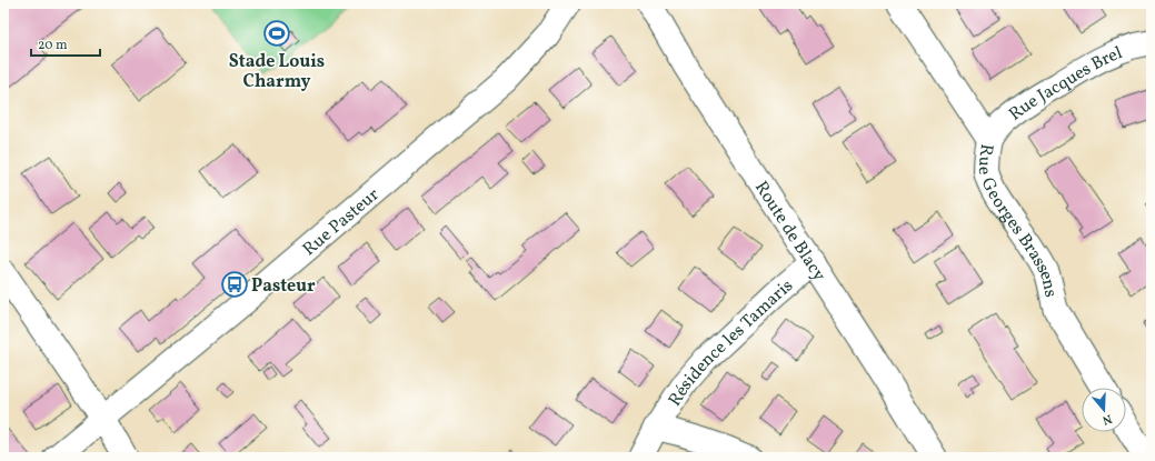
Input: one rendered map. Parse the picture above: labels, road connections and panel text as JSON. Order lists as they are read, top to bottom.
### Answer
{
  "streets": {
    "street": [
      "Rue Jacques Brel",
      "Rue Pasteur",
      "Rue Georges Brassens",
      "Route de Blacy",
      "Résidence les Tamaris"
    ]
  },
  "crossings": [
    ["Rue Jacques Brel", "Rue Georges Brassens"],
    ["Route de Blacy", "Résidence les Tamaris"]
  ],
  "places": {
    "sports": ["Stade Louis Charmy"],
    "bus stop": ["Pasteur"]
  },
  "scale_bar": "20 m",
  "north": "bottom"
}
